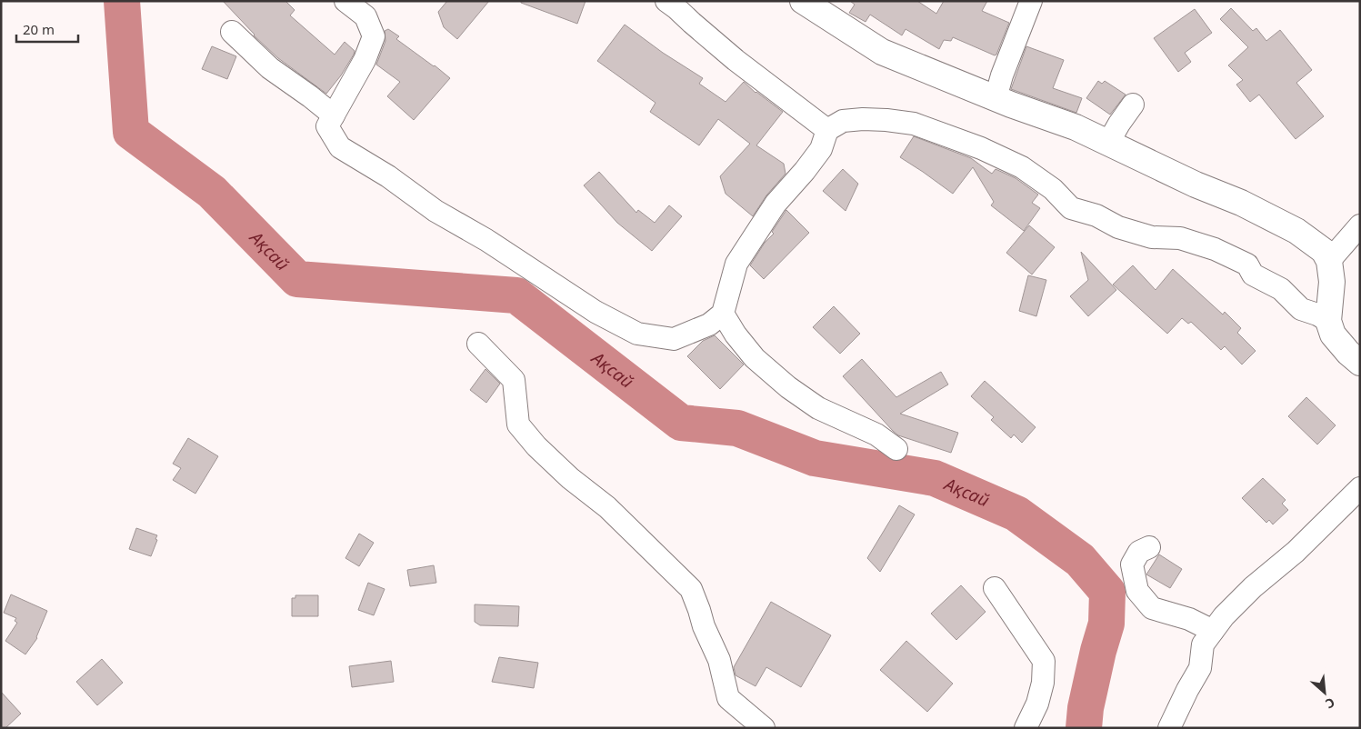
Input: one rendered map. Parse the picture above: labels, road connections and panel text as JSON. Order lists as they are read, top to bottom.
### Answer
{
  "water": ["Ақсай"],
  "scale_bar": "20 m",
  "north": "bottom right"
}
